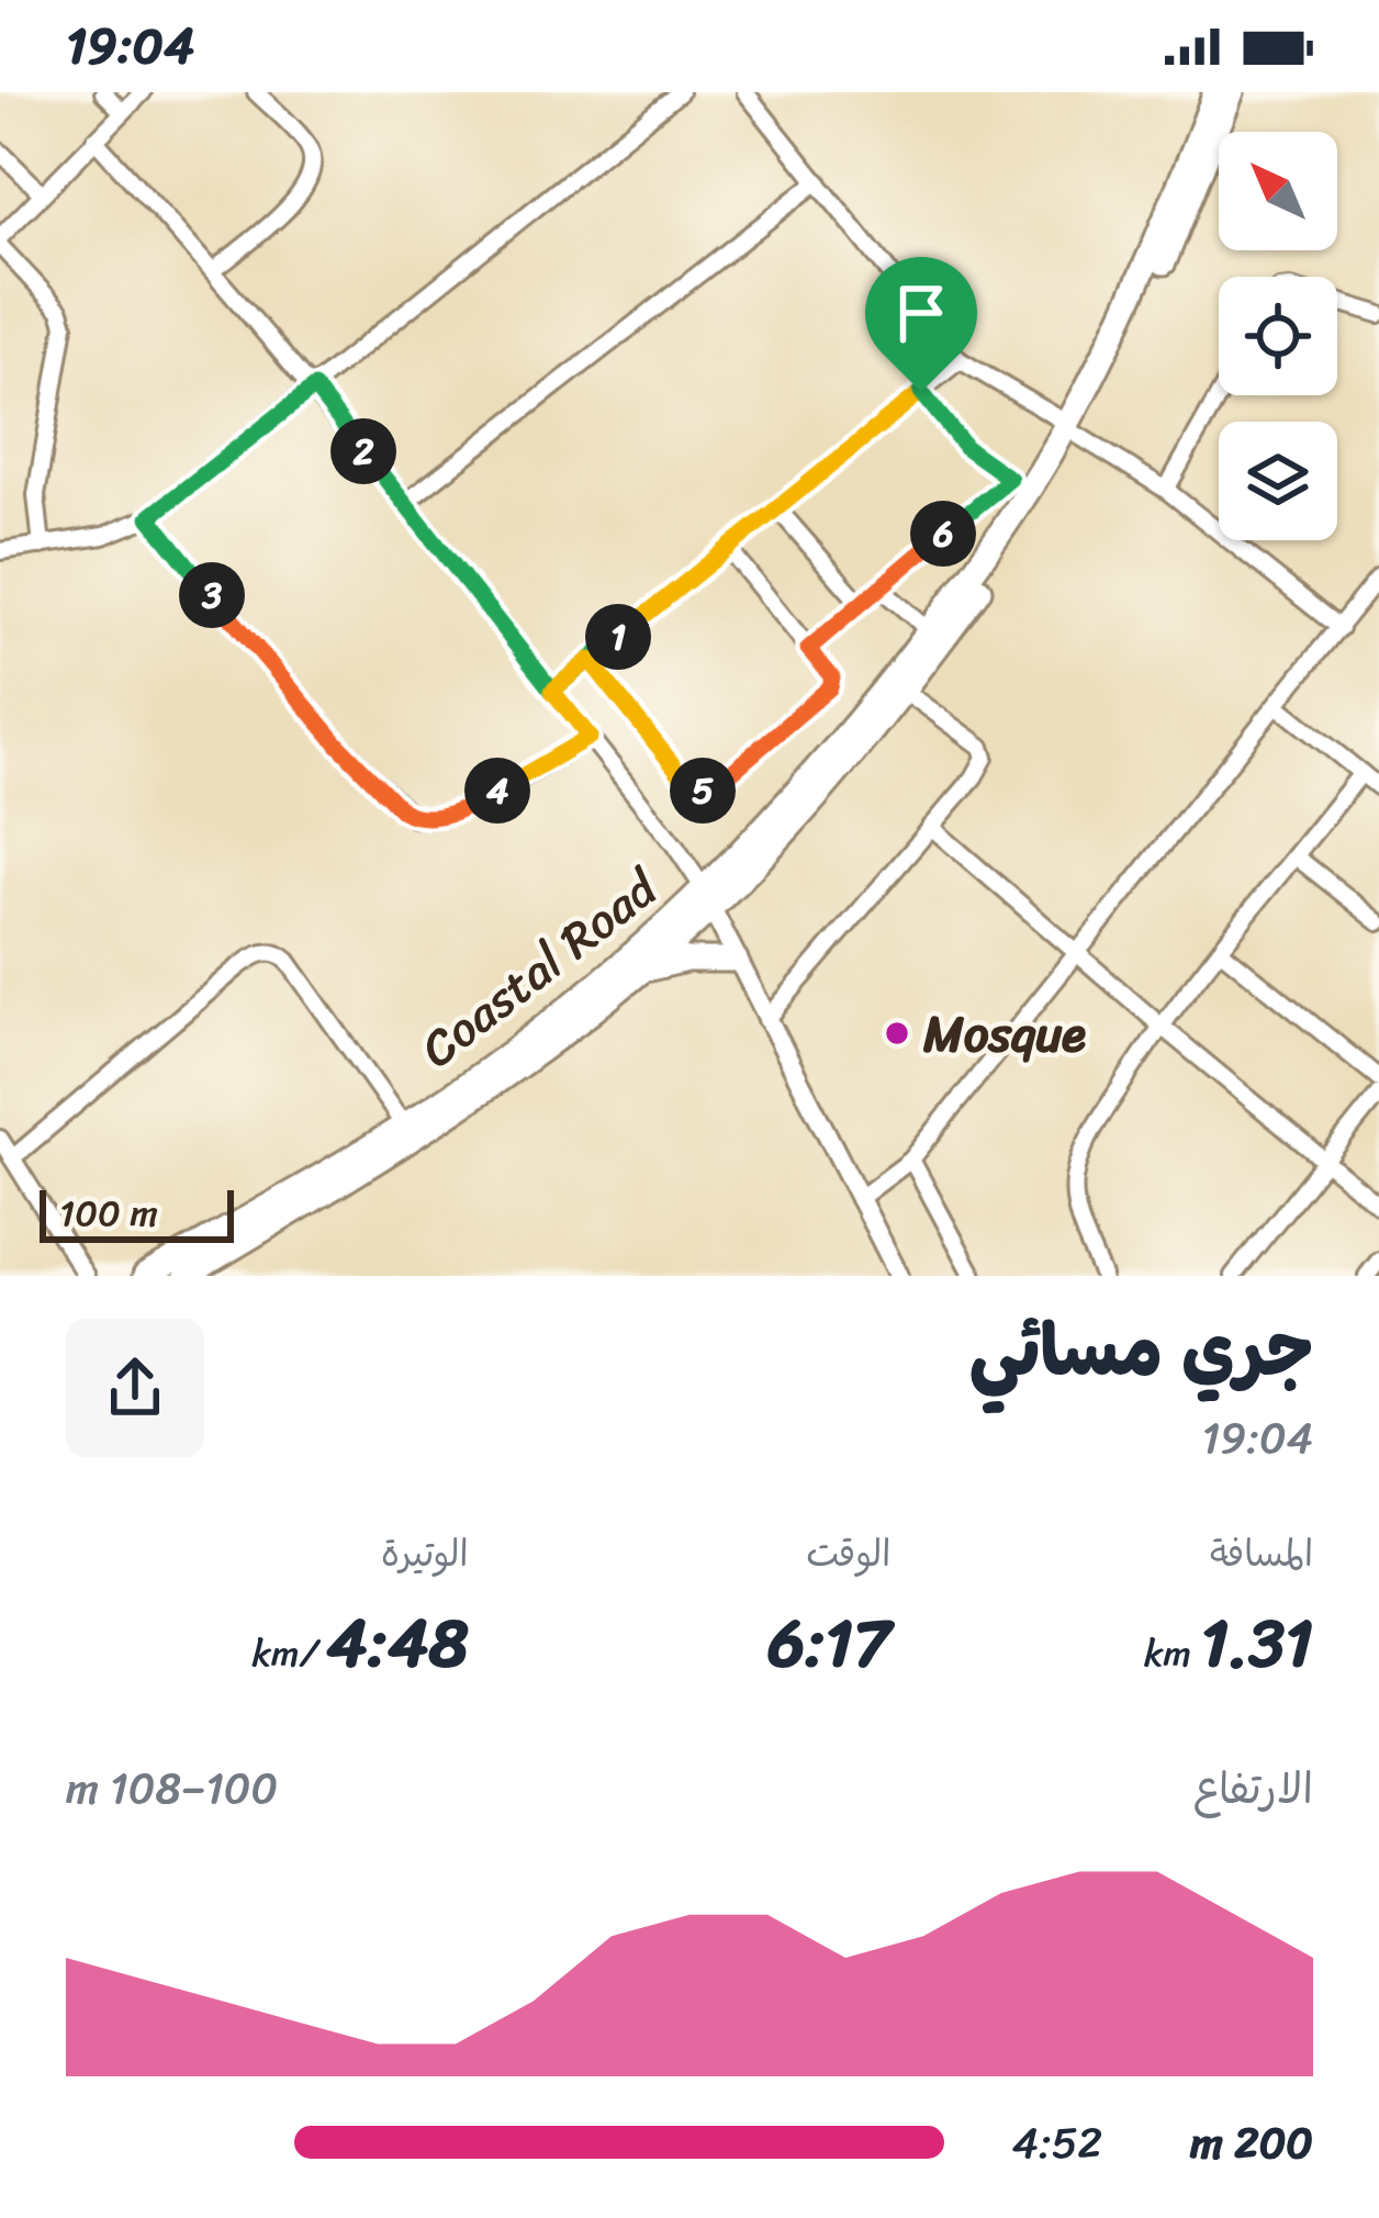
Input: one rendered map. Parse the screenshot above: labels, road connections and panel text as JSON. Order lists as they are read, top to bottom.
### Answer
{
  "streets": {
    "highway": ["Coastal Road"]
  },
  "places": ["Mosque"],
  "scale_bar": "100 m",
  "north": "top left",
  "page": {
    "status": "19:04",
    "pins": [
      "2",
      "6",
      "3",
      "1",
      "4",
      "5"
    ],
    "scale": "100 m",
    "heading": ["جري مسائي", "19:04"],
    "stats": [
      ["المسافة", "1.31 km"],
      ["الوقت", "6:17"],
      ["الوتيرة", "4:48 /km"]
    ],
    "chart": ["الارتفاع", "100–108 m"],
    "list": [
      {
        "name": "200 m",
        "note": "4:52"
      }
    ]
  }
}
